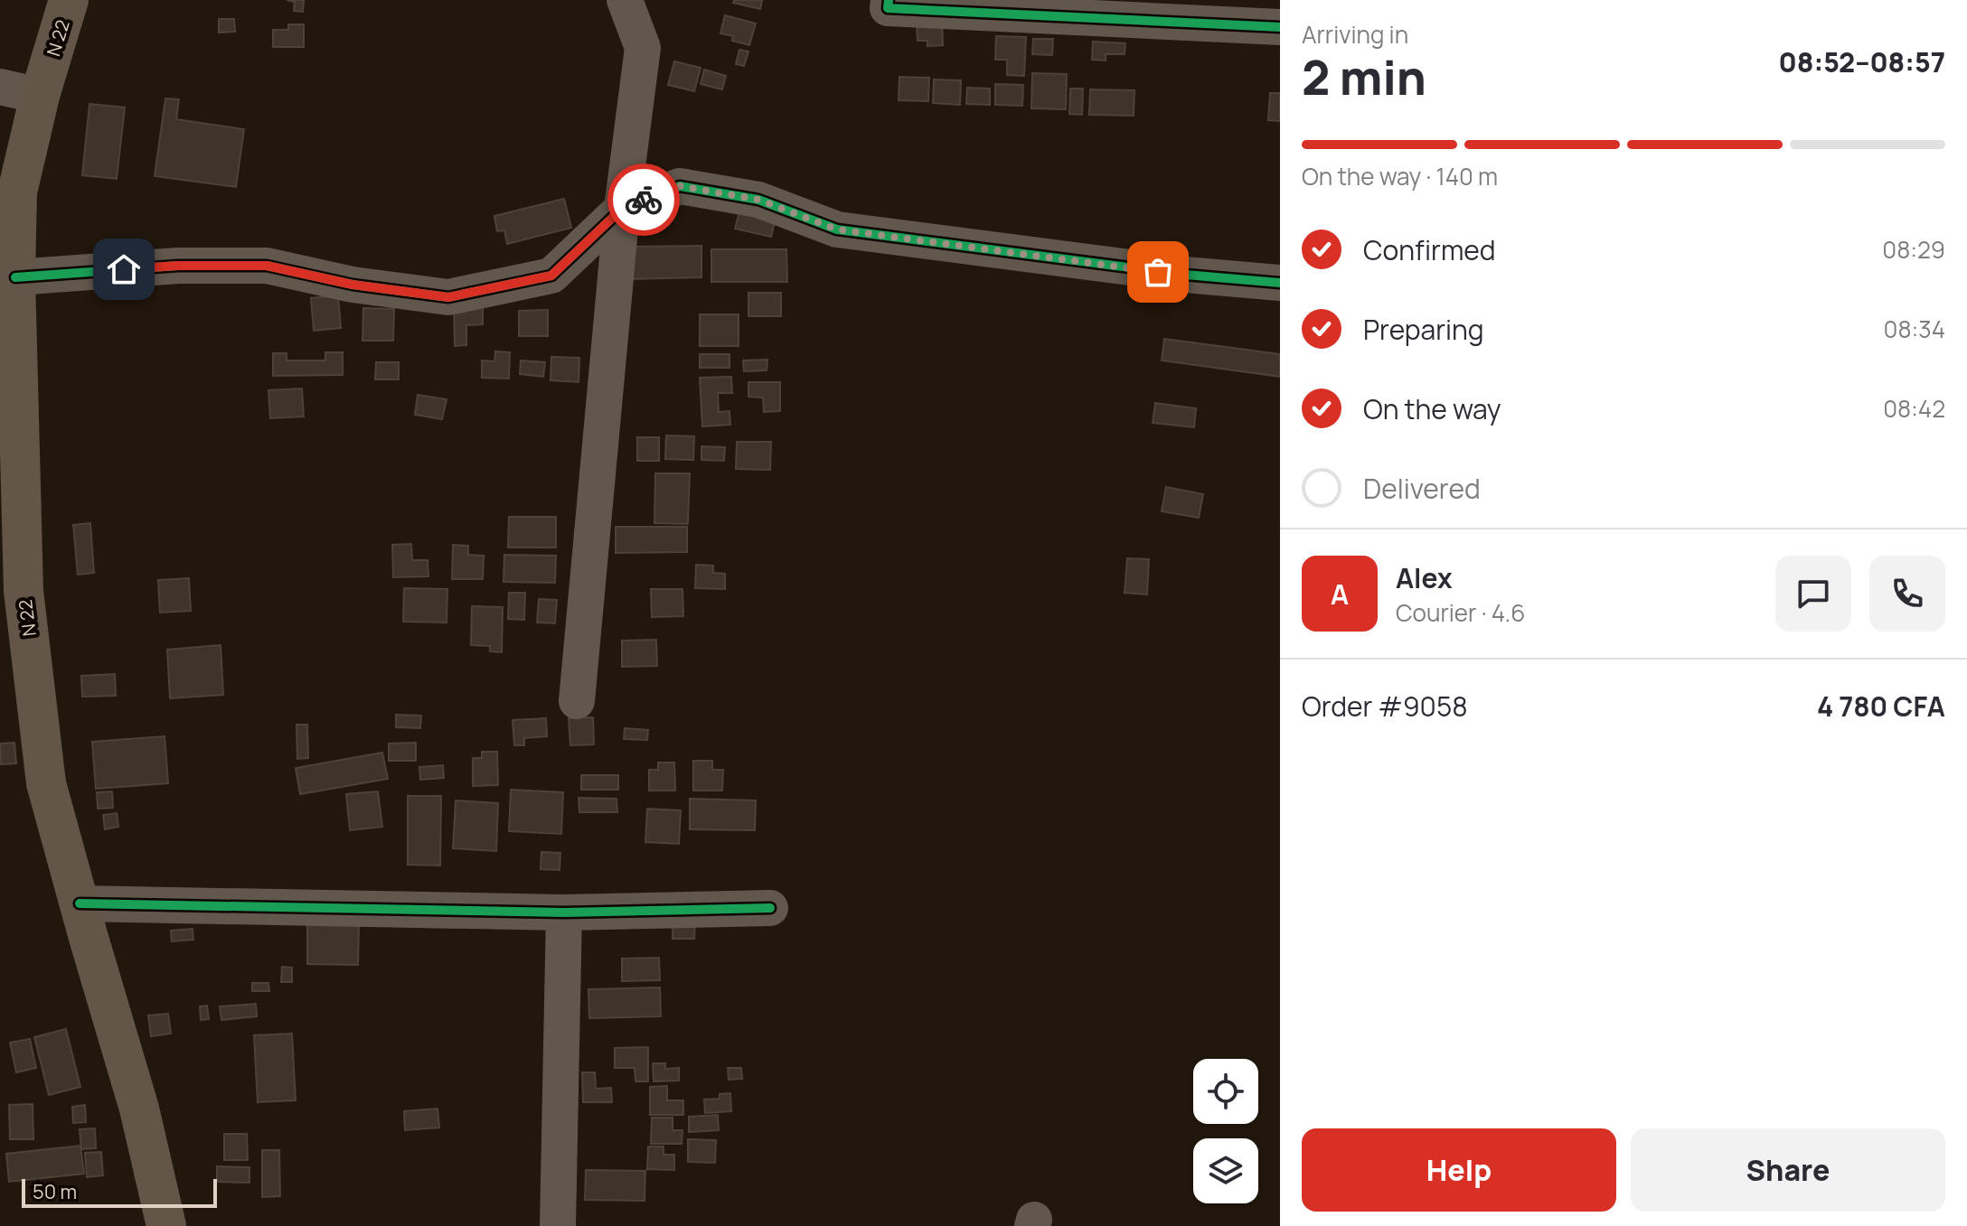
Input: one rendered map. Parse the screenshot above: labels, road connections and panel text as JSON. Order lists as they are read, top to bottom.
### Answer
{
  "streets": {
    "main road": ["N 22"]
  },
  "scale_bar": "50 m",
  "page": {
    "heading": ["2 min", "Arriving in", "08:52–08:57"],
    "panel": [
      "Alex",
      "Courier · 4.6",
      "Order #9058",
      "4 780 CFA"
    ],
    "bar": "On the way · 140 m",
    "list": [
      ["Confirmed", "08:29"],
      ["Preparing", "08:34"],
      ["On the way", "08:42"],
      "Delivered"
    ],
    "round": "A",
    "buttons": ["Help", "Share"],
    "scale": "50 m"
  }
}
